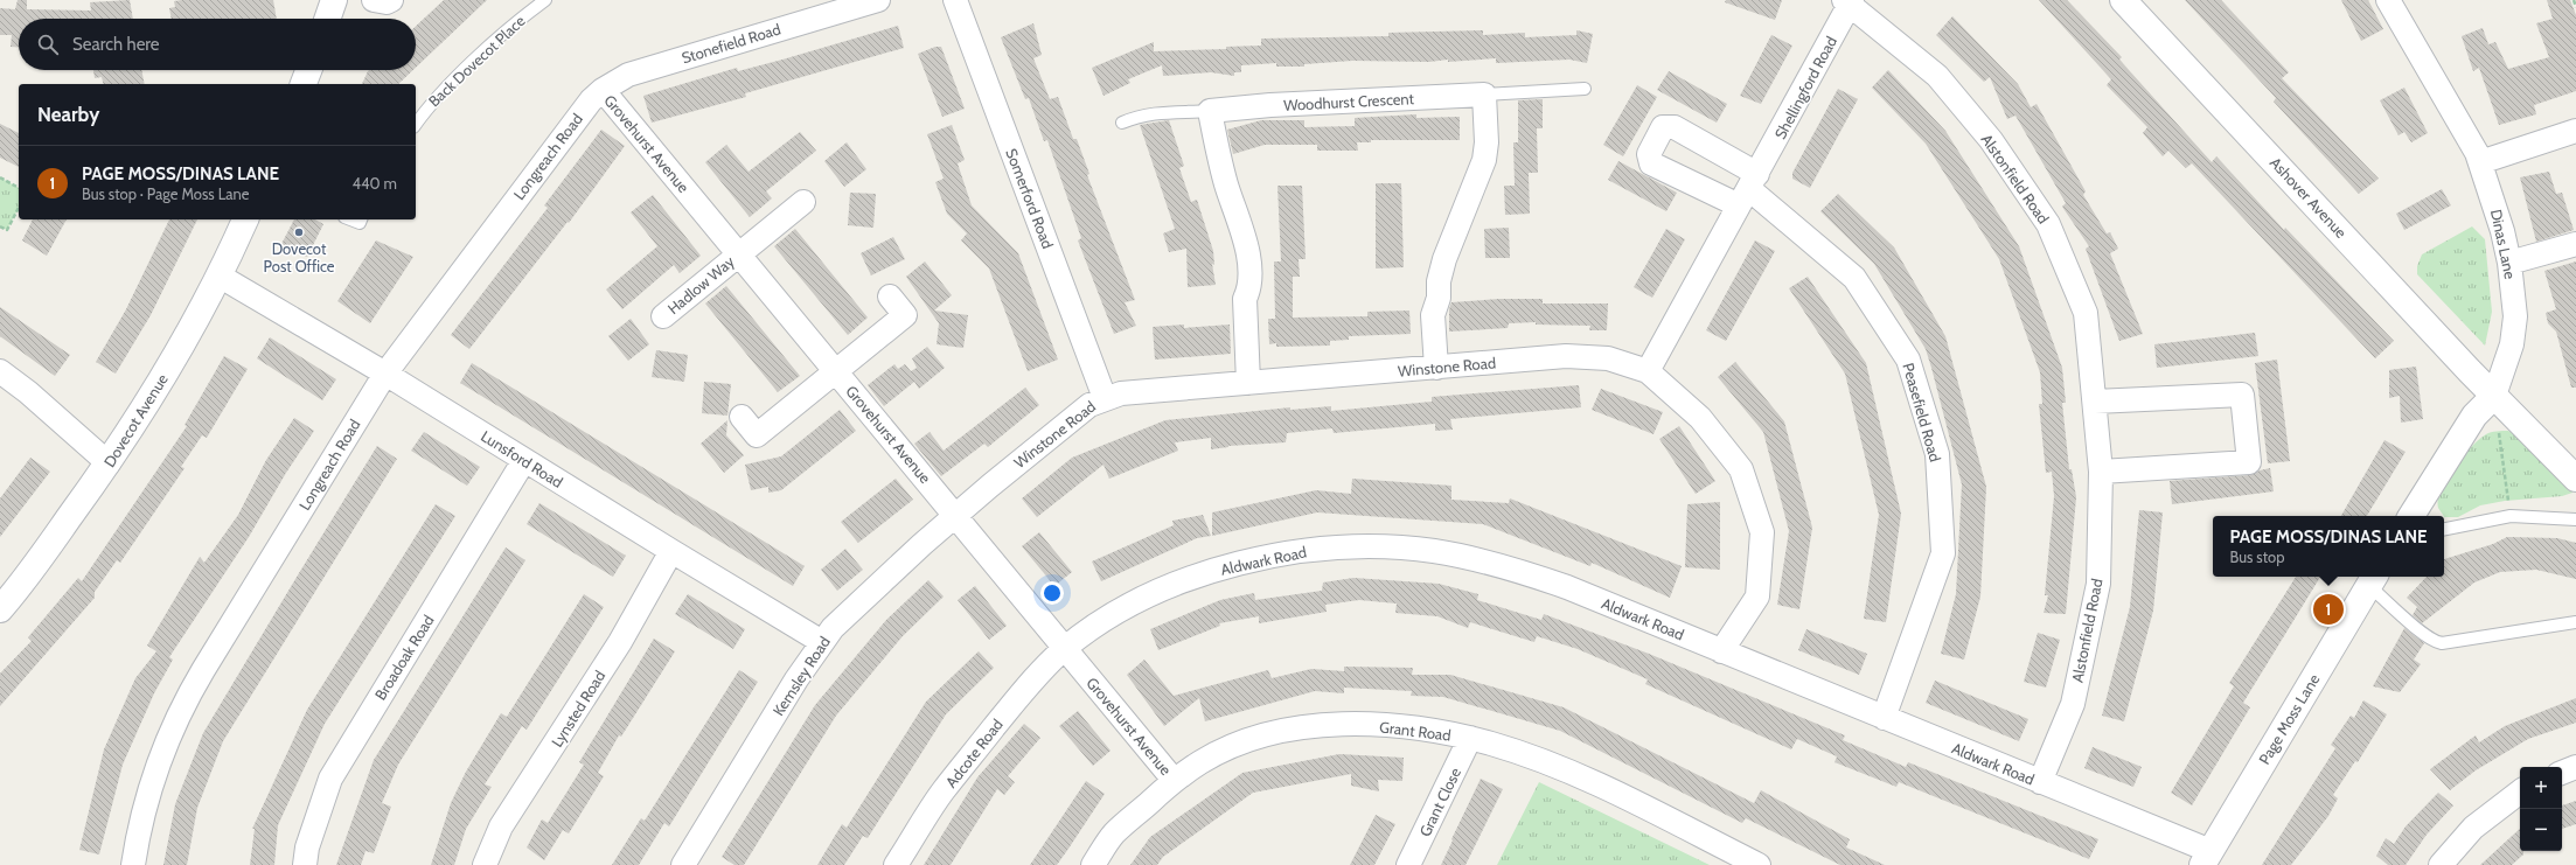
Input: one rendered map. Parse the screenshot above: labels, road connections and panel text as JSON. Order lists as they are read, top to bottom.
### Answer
{
  "streets": {
    "street": [
      "Stonefield Road",
      "Shellingford Road",
      "Woodhurst Crescent",
      "Grovehurst Avenue",
      "Longreach Road",
      "Alstonfield Road",
      "Ashover Avenue",
      "Somerford Road",
      "Dinas Lane",
      "Hadlow Way",
      "Winstone Road",
      "Peasefield Road",
      "Dovecot Avenue",
      "Lunsford Road",
      "Aldwark Road",
      "Broadoak Road",
      "Kemsley Road",
      "Lynsted Road",
      "Page Moss Lane",
      "Grant Road",
      "Adcote Road",
      "Grant Close"
    ],
    "lane": ["Back Dovecot Place"]
  },
  "crossings": [
    ["Stonefield Road", "Grovehurst Avenue"],
    ["Stonefield Road", "Longreach Road"],
    ["Shellingford Road", "Alstonfield Road"],
    ["Shellingford Road", "Winstone Road"],
    ["Shellingford Road", "Peasefield Road"],
    ["Grovehurst Avenue", "Longreach Road"],
    ["Grovehurst Avenue", "Hadlow Way"],
    ["Grovehurst Avenue", "Winstone Road"],
    ["Grovehurst Avenue", "Aldwark Road"],
    ["Grovehurst Avenue", "Kemsley Road"],
    ["Grovehurst Avenue", "Grant Road"],
    ["Grovehurst Avenue", "Adcote Road"],
    ["Longreach Road", "Lunsford Road"],
    ["Alstonfield Road", "Aldwark Road"],
    ["Ashover Avenue", "Dinas Lane"],
    ["Somerford Road", "Winstone Road"],
    ["Winstone Road", "Aldwark Road"],
    ["Winstone Road", "Kemsley Road"],
    ["Peasefield Road", "Aldwark Road"],
    ["Dovecot Avenue", "Lunsford Road"],
    ["Lunsford Road", "Broadoak Road"],
    ["Lunsford Road", "Kemsley Road"],
    ["Lunsford Road", "Lynsted Road"],
    ["Aldwark Road", "Page Moss Lane"],
    ["Aldwark Road", "Adcote Road"],
    ["Grant Road", "Grant Close"]
  ],
  "places": ["Dovecot Post Office"],
  "page": {
    "search": "Search here",
    "heading": "Nearby",
    "list": [
      {
        "mark": "1",
        "name": "PAGE MOSS/DINAS LANE",
        "note": "Bus stop · Page Moss Lane",
        "value": "440 m"
      }
    ],
    "popup": ["PAGE MOSS/DINAS LANE", "Bus stop"],
    "pins": "1",
    "map_buttons": ["+", "−"]
  }
}
